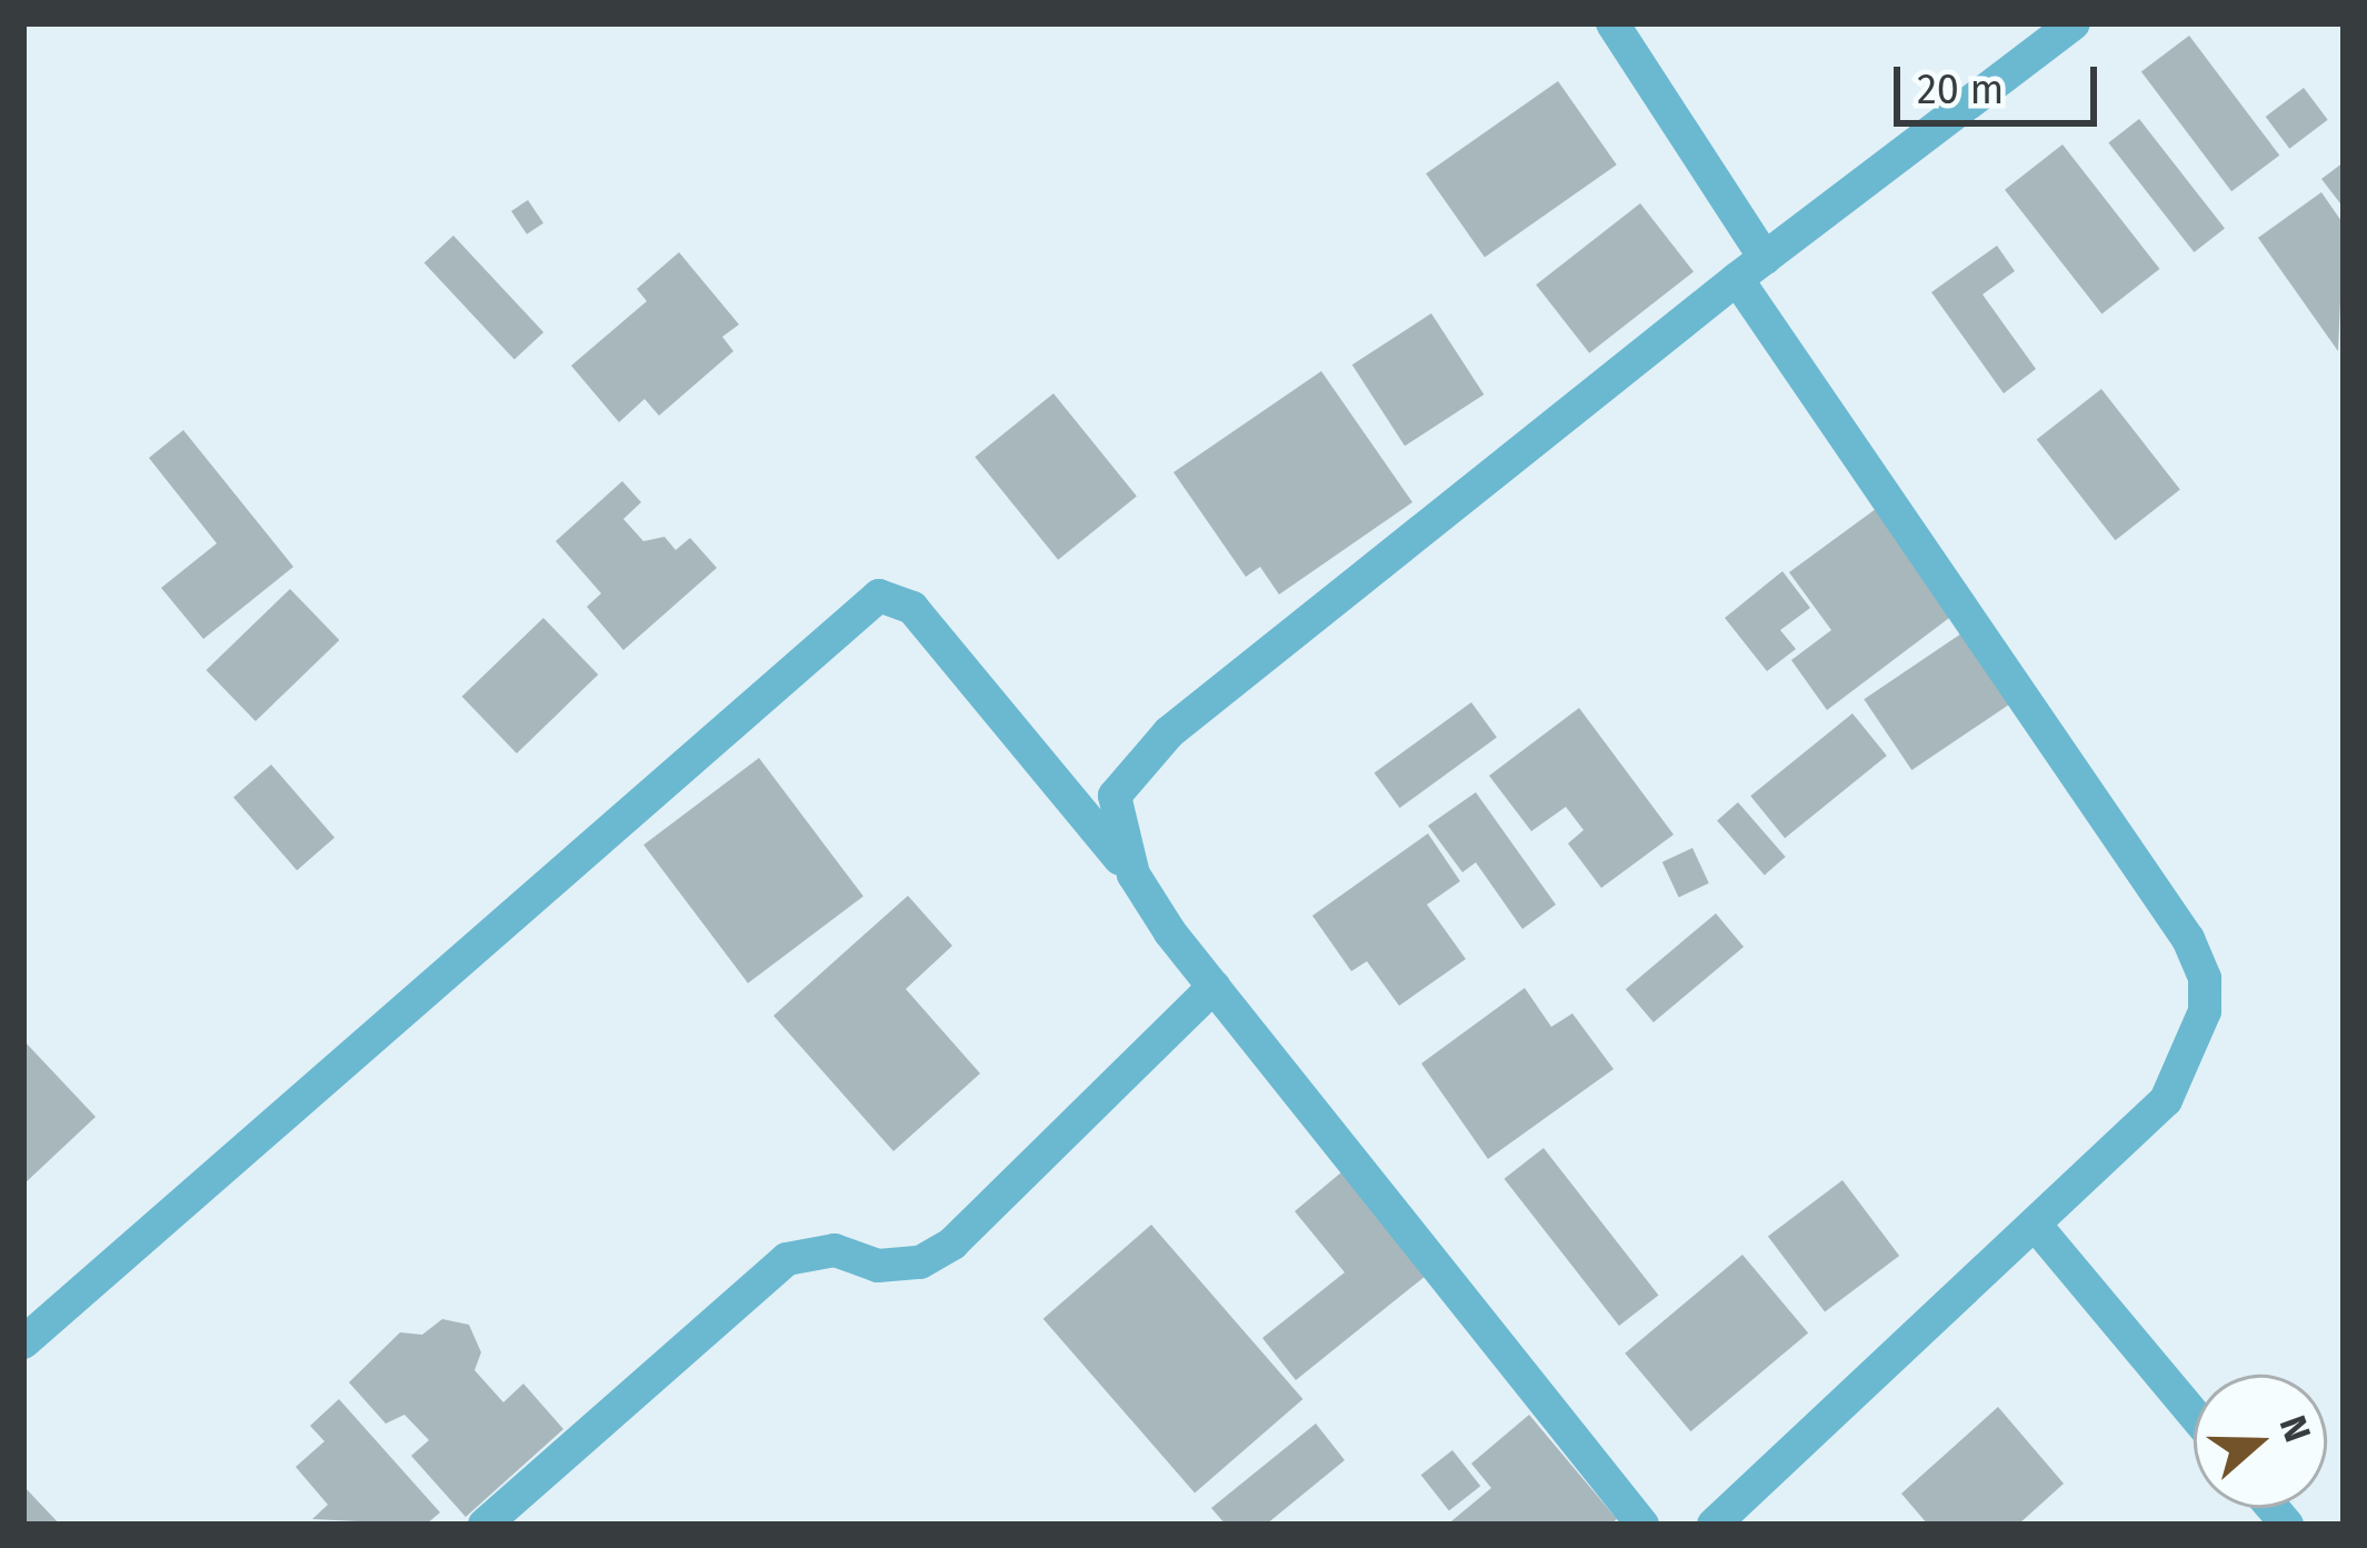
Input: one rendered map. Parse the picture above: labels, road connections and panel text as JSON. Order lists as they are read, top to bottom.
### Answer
{
  "scale_bar": "20 m",
  "north": "right"
}
